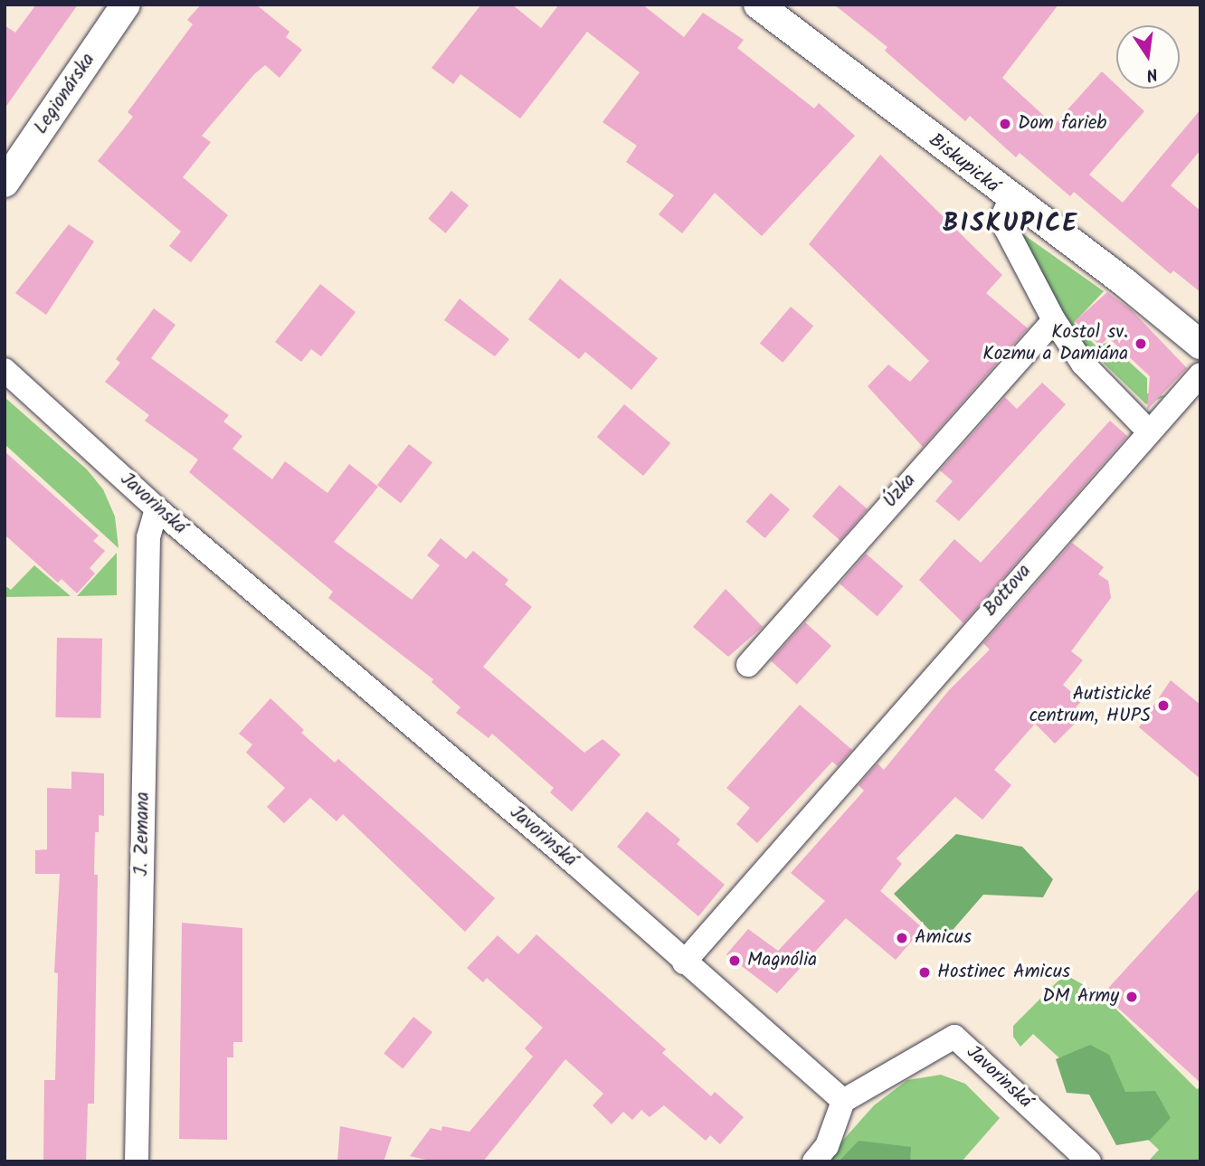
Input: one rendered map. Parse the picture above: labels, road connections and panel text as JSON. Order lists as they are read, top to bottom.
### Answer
{
  "streets": {
    "street": [
      "Legionárska",
      "Biskupická",
      "Úzka",
      "Javorinská",
      "Bottova",
      "J. Zemana"
    ]
  },
  "crossings": [
    ["Javorinská", "Bottova"],
    ["Javorinská", "J. Zemana"]
  ],
  "districts": ["BISKUPICE"],
  "places": [
    "Dom farieb",
    "Kostol sv. Kozmu a Damiána",
    "Autistické centrum, HUPS",
    "Amicus",
    "Magnólia",
    "Hostinec Amicus",
    "DM Army"
  ],
  "north": "bottom"
}
